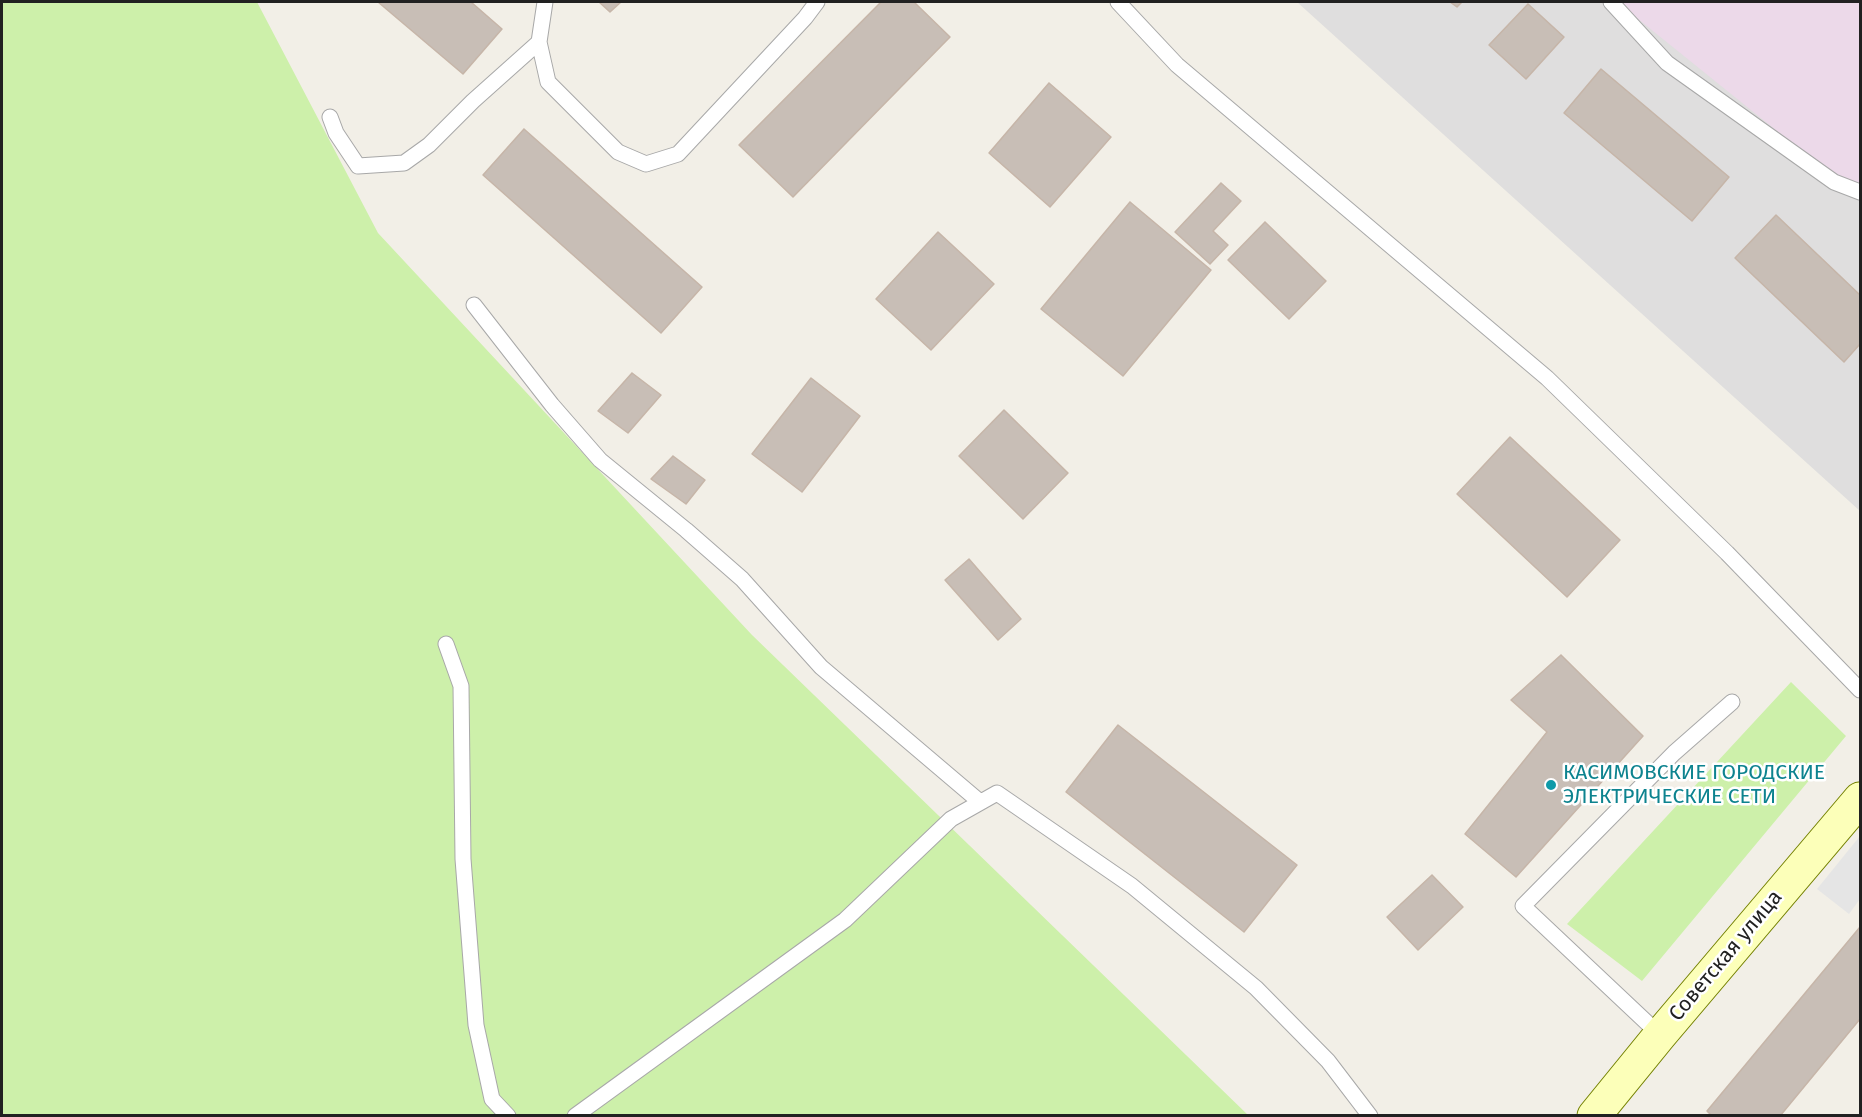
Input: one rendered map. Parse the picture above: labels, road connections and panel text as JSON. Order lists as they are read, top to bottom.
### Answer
{
  "streets": {
    "main road": ["Советская улица"]
  },
  "places": ["КАСИМОВСКИЕ ГОРОДСКИЕ ЭЛЕКТРИЧЕСКИЕ СЕТИ"]
}
